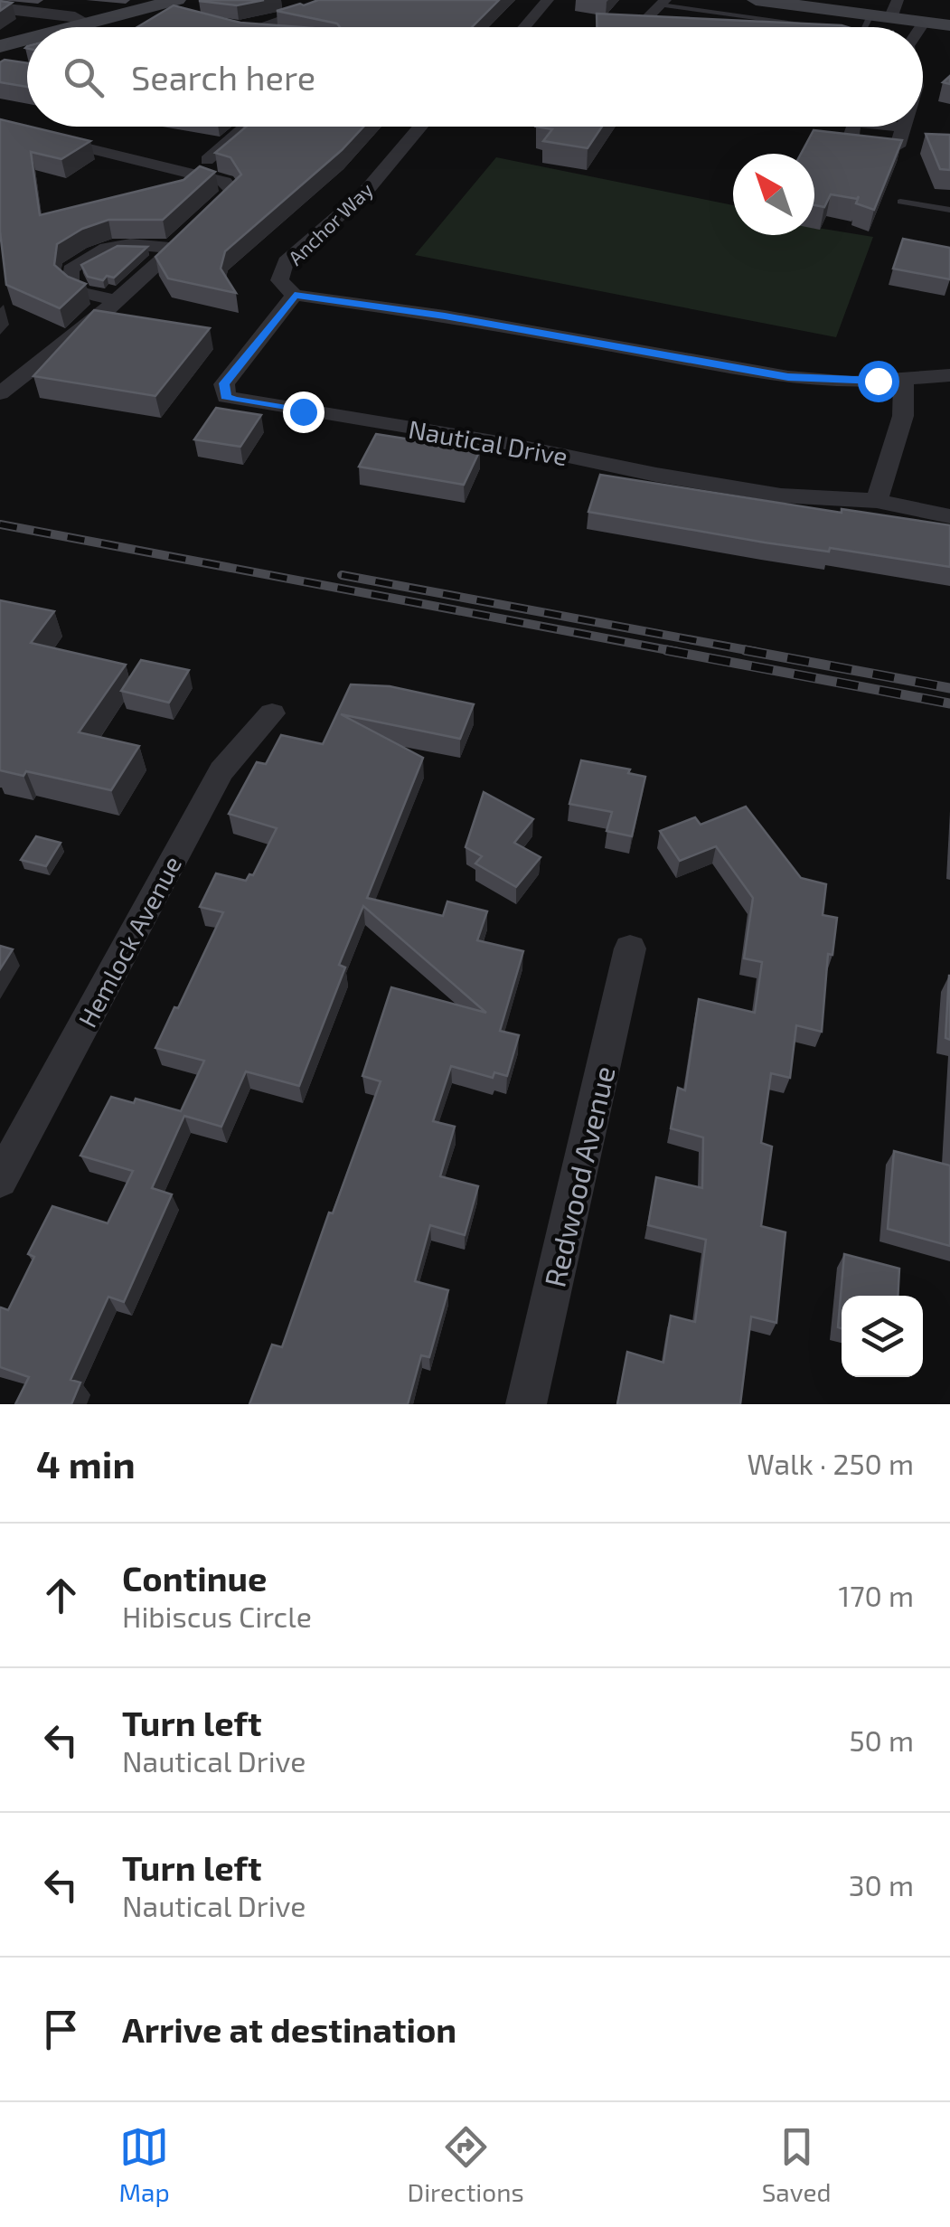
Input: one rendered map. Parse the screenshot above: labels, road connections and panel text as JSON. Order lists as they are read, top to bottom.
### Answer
{
  "streets": {
    "street": [
      "Anchor Way",
      "Nautical Drive",
      "Hemlock Avenue",
      "Redwood Avenue"
    ]
  },
  "crossings": [
    ["Anchor Way", "Nautical Drive"]
  ],
  "north": "top left",
  "page": {
    "search": "Search here",
    "heading": ["4 min", "Walk · 250 m"],
    "list": [
      ["Continue", "Hibiscus Circle", "170 m"],
      ["Turn left", "Nautical Drive", "50 m"],
      ["Turn left", "Nautical Drive", "30 m"],
      "Arrive at destination"
    ],
    "nav": ["Map", "Directions", "Saved"]
  }
}
